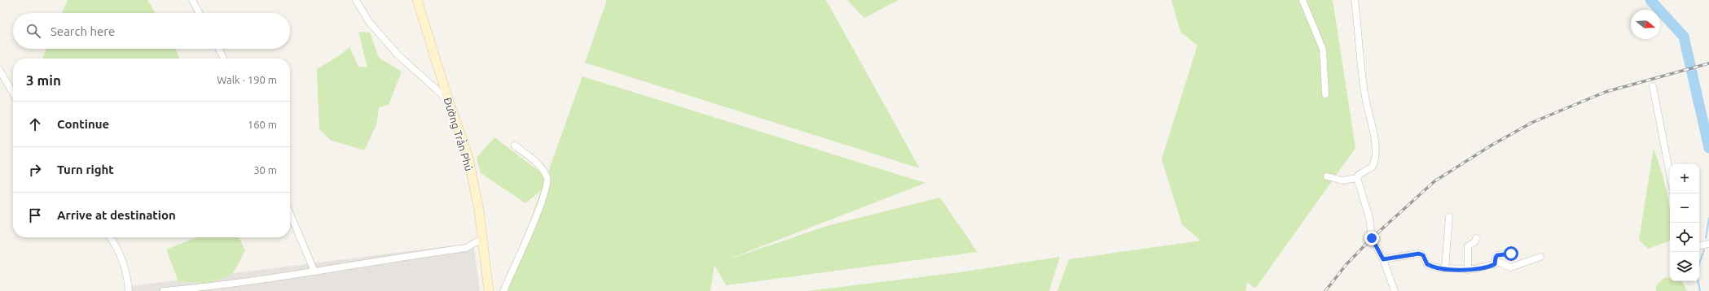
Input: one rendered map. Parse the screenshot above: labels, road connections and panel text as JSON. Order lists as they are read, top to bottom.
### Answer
{
  "streets": {
    "main road": ["Đường Trần Phú"]
  },
  "north": "right",
  "page": {
    "search": "Search here",
    "heading": ["3 min", "Walk · 190 m"],
    "list": [
      ["Continue", "160 m"],
      ["Turn right", "30 m"],
      "Arrive at destination"
    ],
    "map_buttons": ["+", "−"]
  }
}
